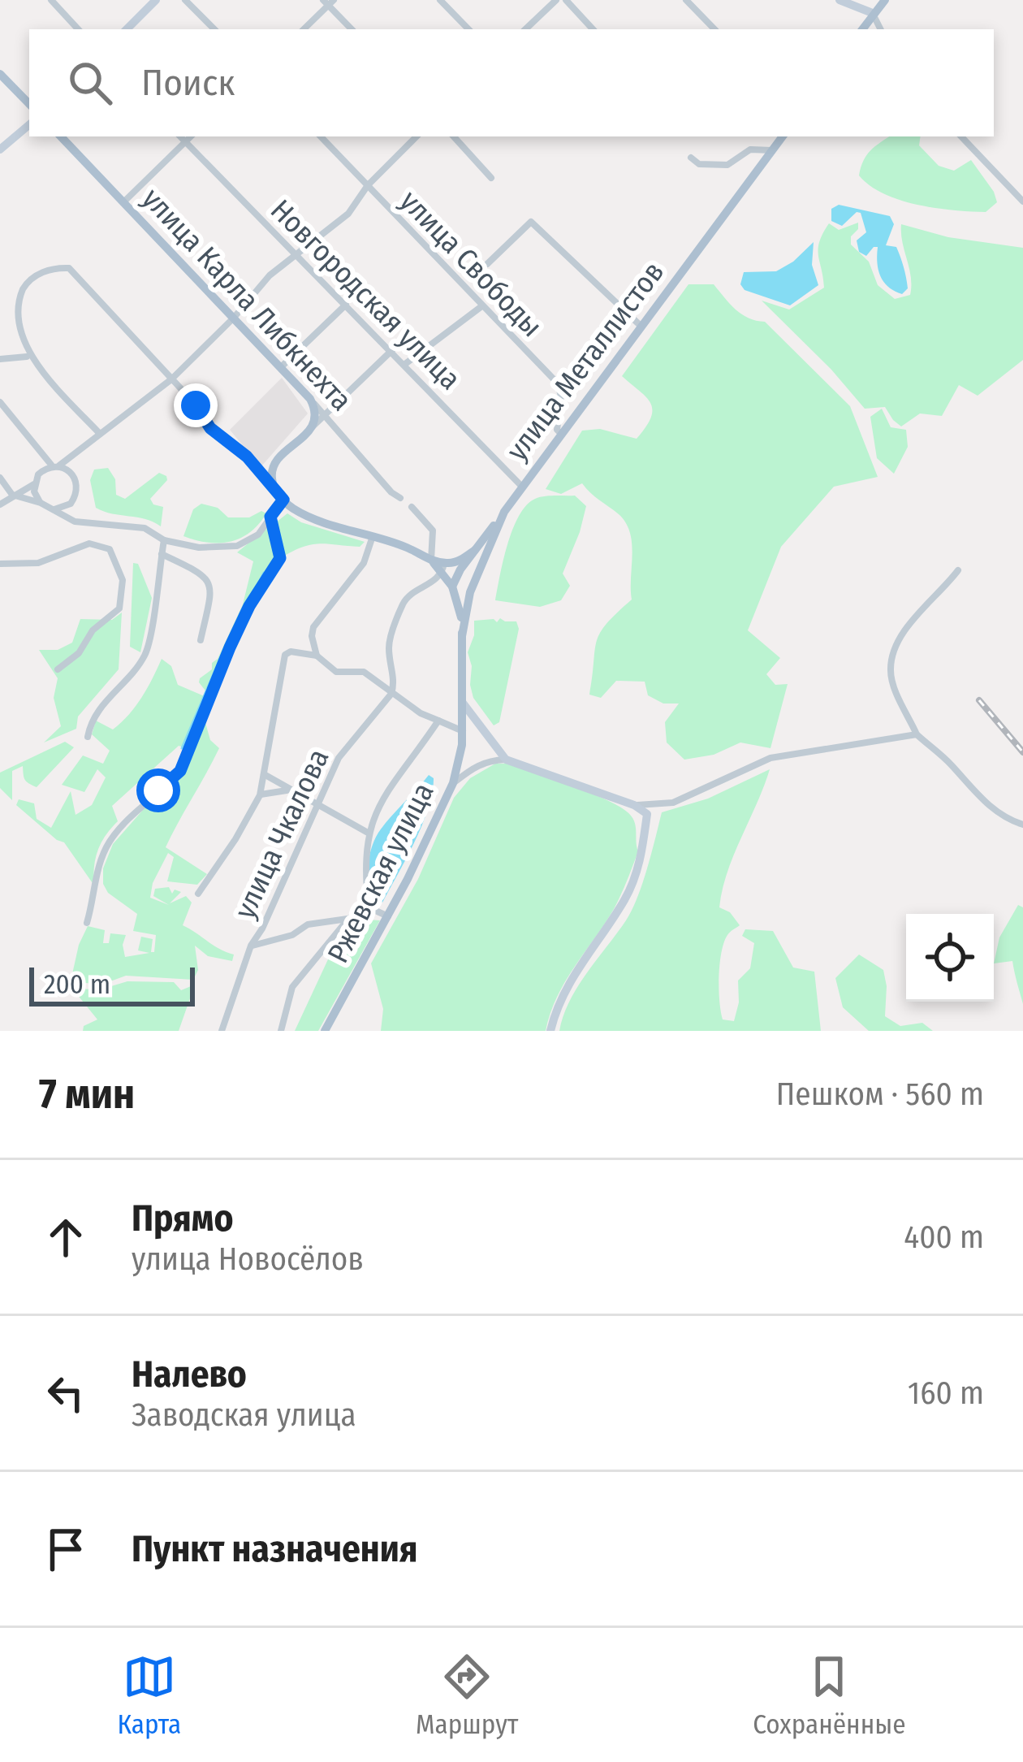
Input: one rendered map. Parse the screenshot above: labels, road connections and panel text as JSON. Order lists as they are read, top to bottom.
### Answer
{
  "streets": {
    "main road": ["улица Карла Либкнехта", "улица Металлистов", "Ржевская улица"],
    "street": ["улица Свободы", "Новгородская улица", "улица Чкалова"]
  },
  "crossings": [
    ["улица Свободы", "улица Металлистов"],
    ["Новгородская улица", "улица Металлистов"],
    ["улица Металлистов", "Ржевская улица"]
  ],
  "scale_bar": "200 m",
  "page": {
    "search": "Поиск",
    "scale": "200 m",
    "heading": ["7 мин", "Пешком · 560 m"],
    "list": [
      ["Прямо", "улица Новосёлов", "400 m"],
      ["Налево", "Заводская улица", "160 m"],
      "Пункт назначения"
    ],
    "nav": ["Карта", "Маршрут", "Сохранённые"]
  }
}
